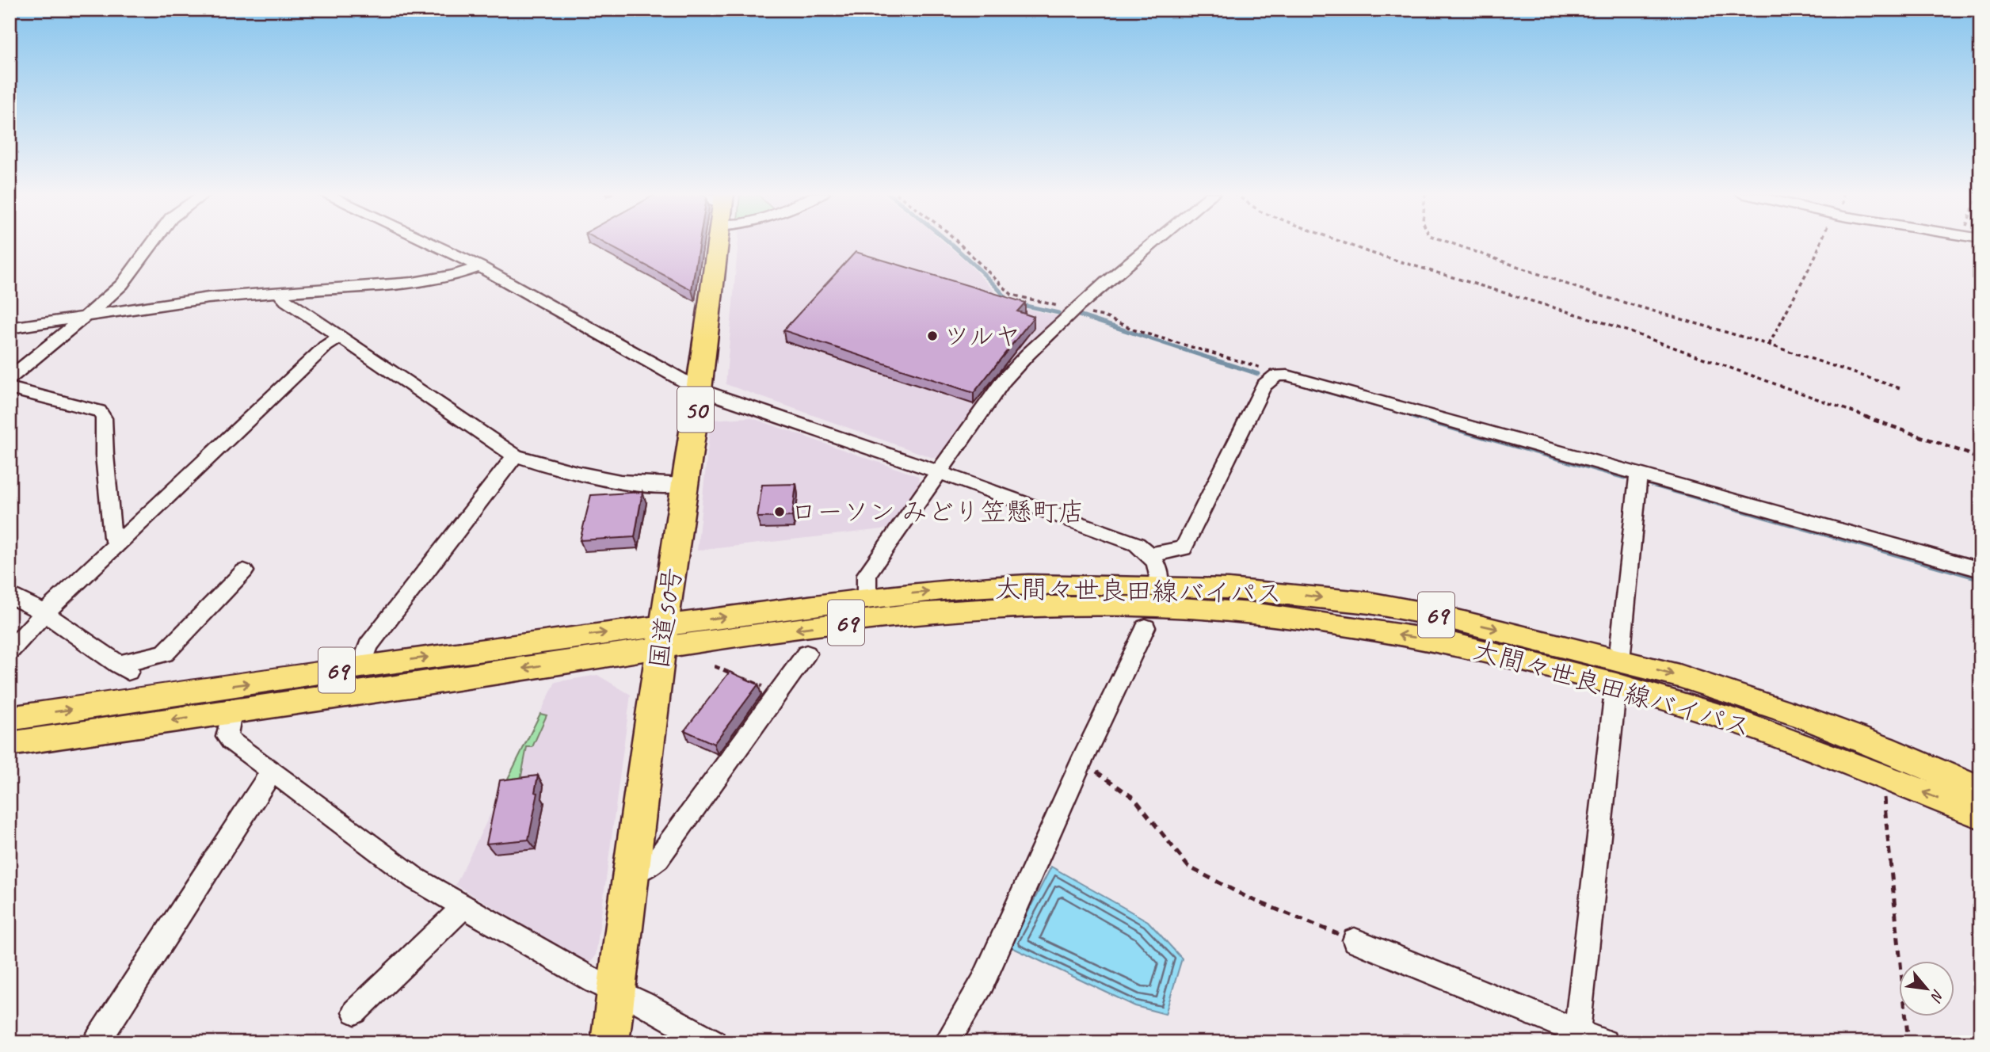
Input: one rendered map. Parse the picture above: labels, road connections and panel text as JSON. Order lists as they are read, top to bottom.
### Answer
{
  "streets": {
    "highway": ["50", "国道50号"],
    "main road": ["大間々世良田線バイパス", "69"]
  },
  "crossings": [
    ["大間々世良田線バイパス", "国道50号"]
  ],
  "places": ["ツルヤ", "ローソン みどり笠懸町店"],
  "north": "bottom right"
}
